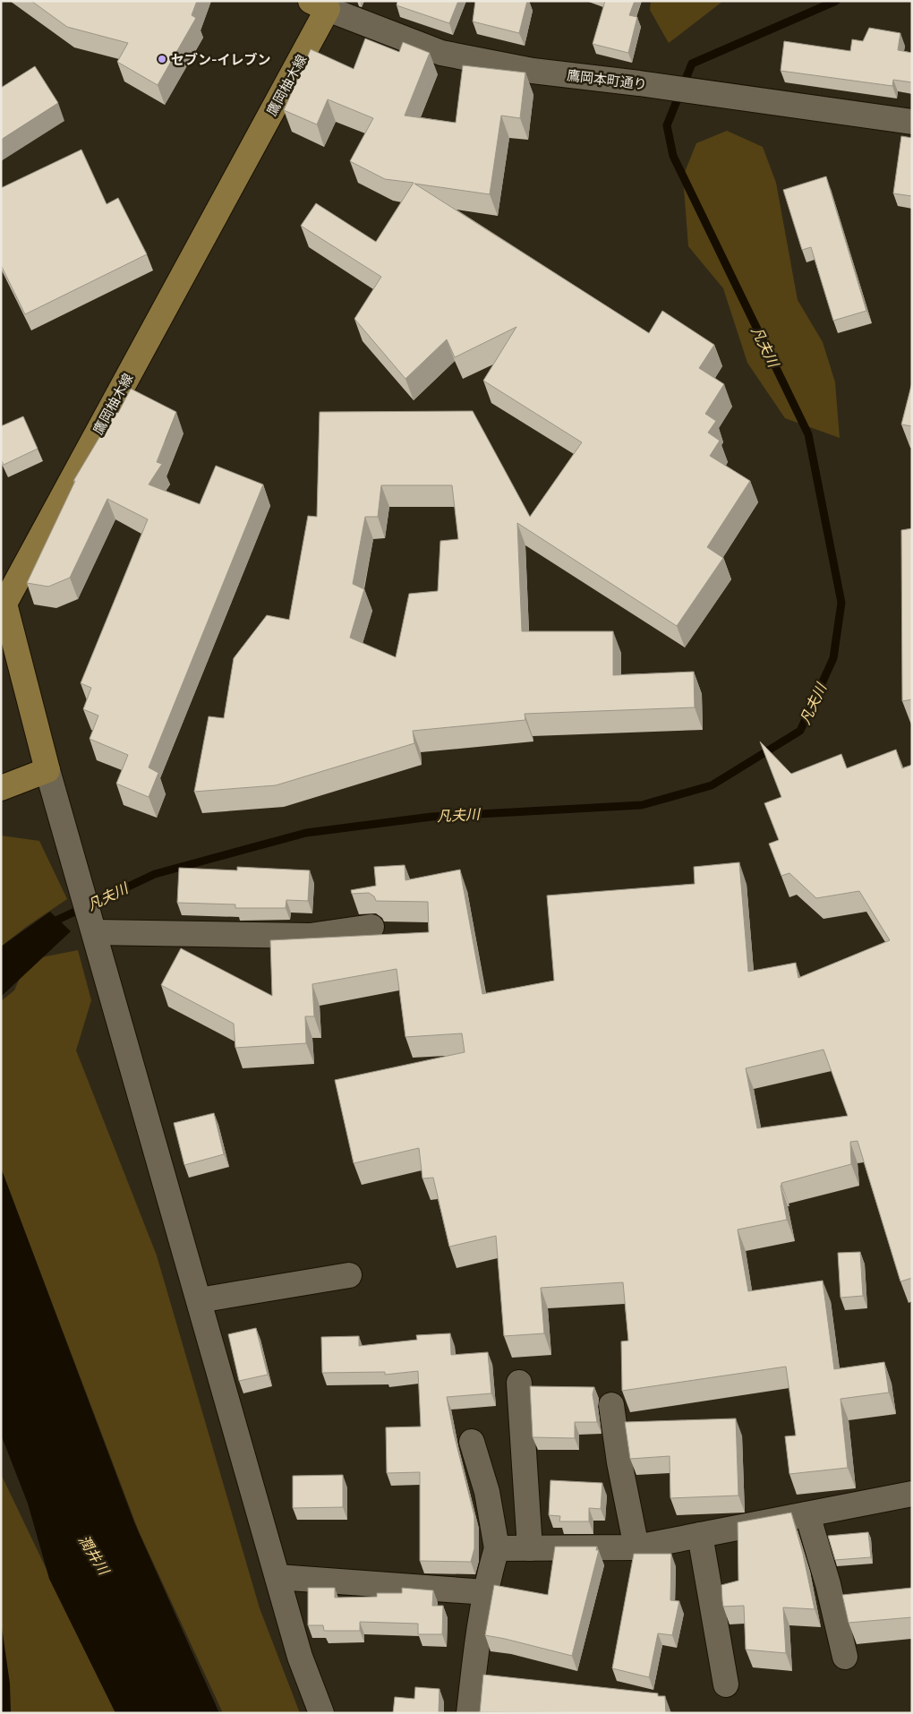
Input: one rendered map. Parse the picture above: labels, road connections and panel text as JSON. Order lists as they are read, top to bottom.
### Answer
{
  "streets": {
    "main road": ["鷹岡柚木線"],
    "street": ["鷹岡本町通り"]
  },
  "crossings": [
    ["鷹岡本町通り", "鷹岡柚木線"]
  ],
  "water": ["凡夫川", "潤井川"],
  "places": ["セブン-イレブン"]
}
